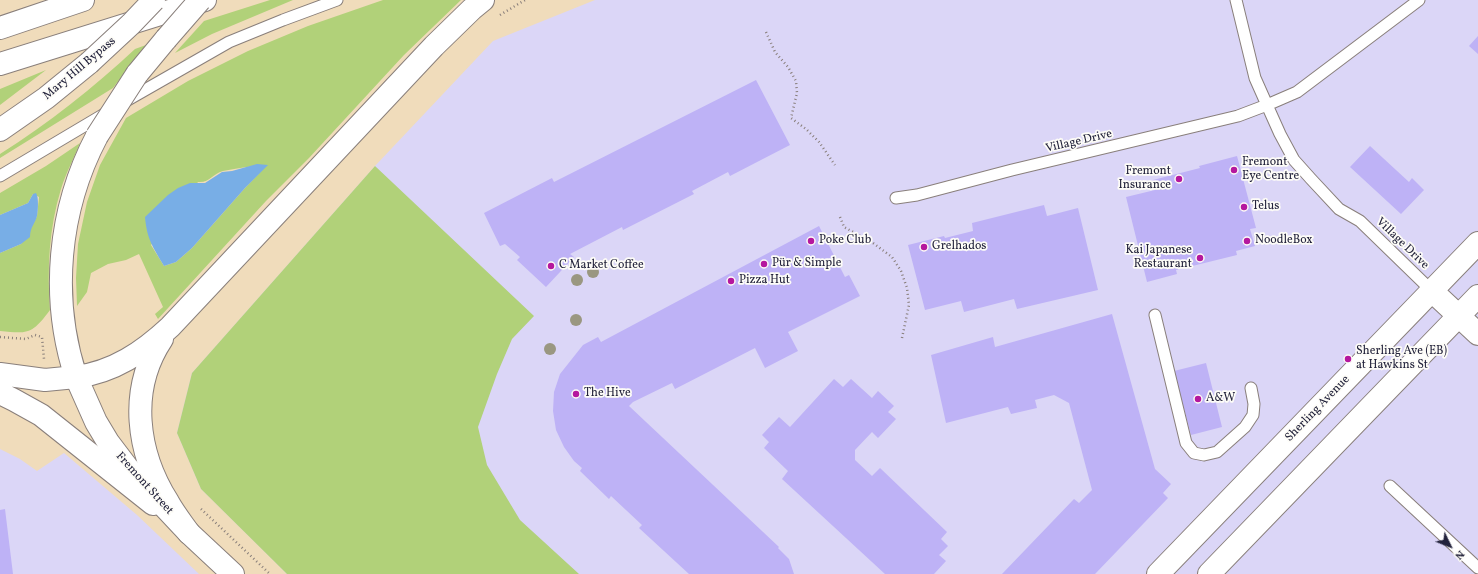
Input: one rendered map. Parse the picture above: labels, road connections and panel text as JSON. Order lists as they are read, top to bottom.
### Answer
{
  "streets": {
    "main road": ["Mary Hill Bypass", "Sherling Avenue", "Fremont Street"],
    "lane": ["Village Drive"]
  },
  "crossings": [
    ["Village Drive", "Sherling Avenue"]
  ],
  "places": [
    "Fremont Eye Centre",
    "Fremont Insurance",
    "Telus",
    "Poke Club",
    "NoodleBox",
    "Grelhados",
    "Kai Japanese Restaurant",
    "Pür & Simple",
    "C Market Coffee",
    "Pizza Hut",
    "Sherling Ave (EB) at Hawkins St",
    "The Hive",
    "A&W"
  ],
  "north": "bottom right"
}
